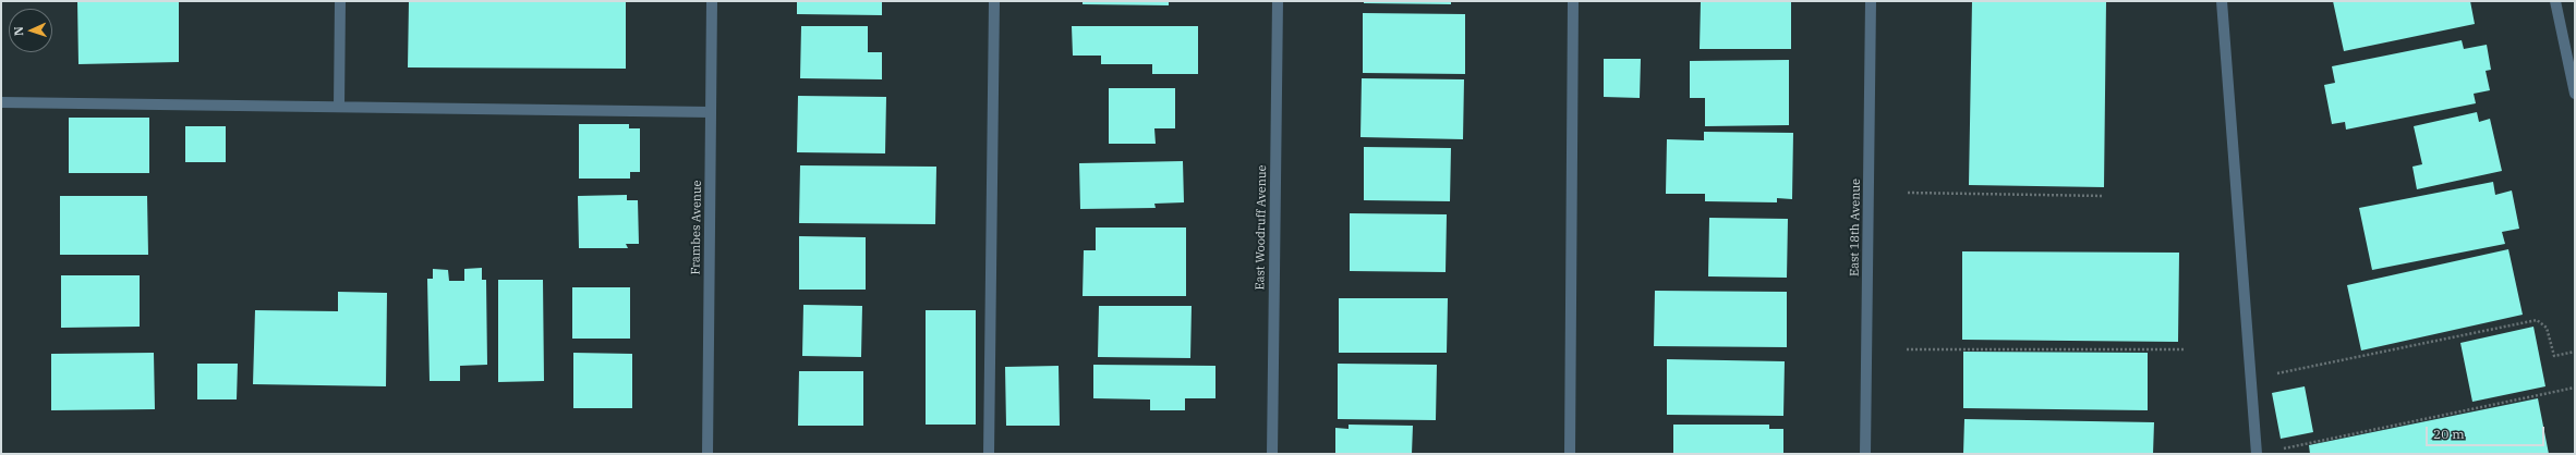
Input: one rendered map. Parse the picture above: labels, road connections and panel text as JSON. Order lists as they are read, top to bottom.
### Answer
{
  "streets": {
    "street": ["Frambes Avenue", "East Woodruff Avenue", "East 18th Avenue"]
  },
  "scale_bar": "20 m",
  "north": "left"
}
